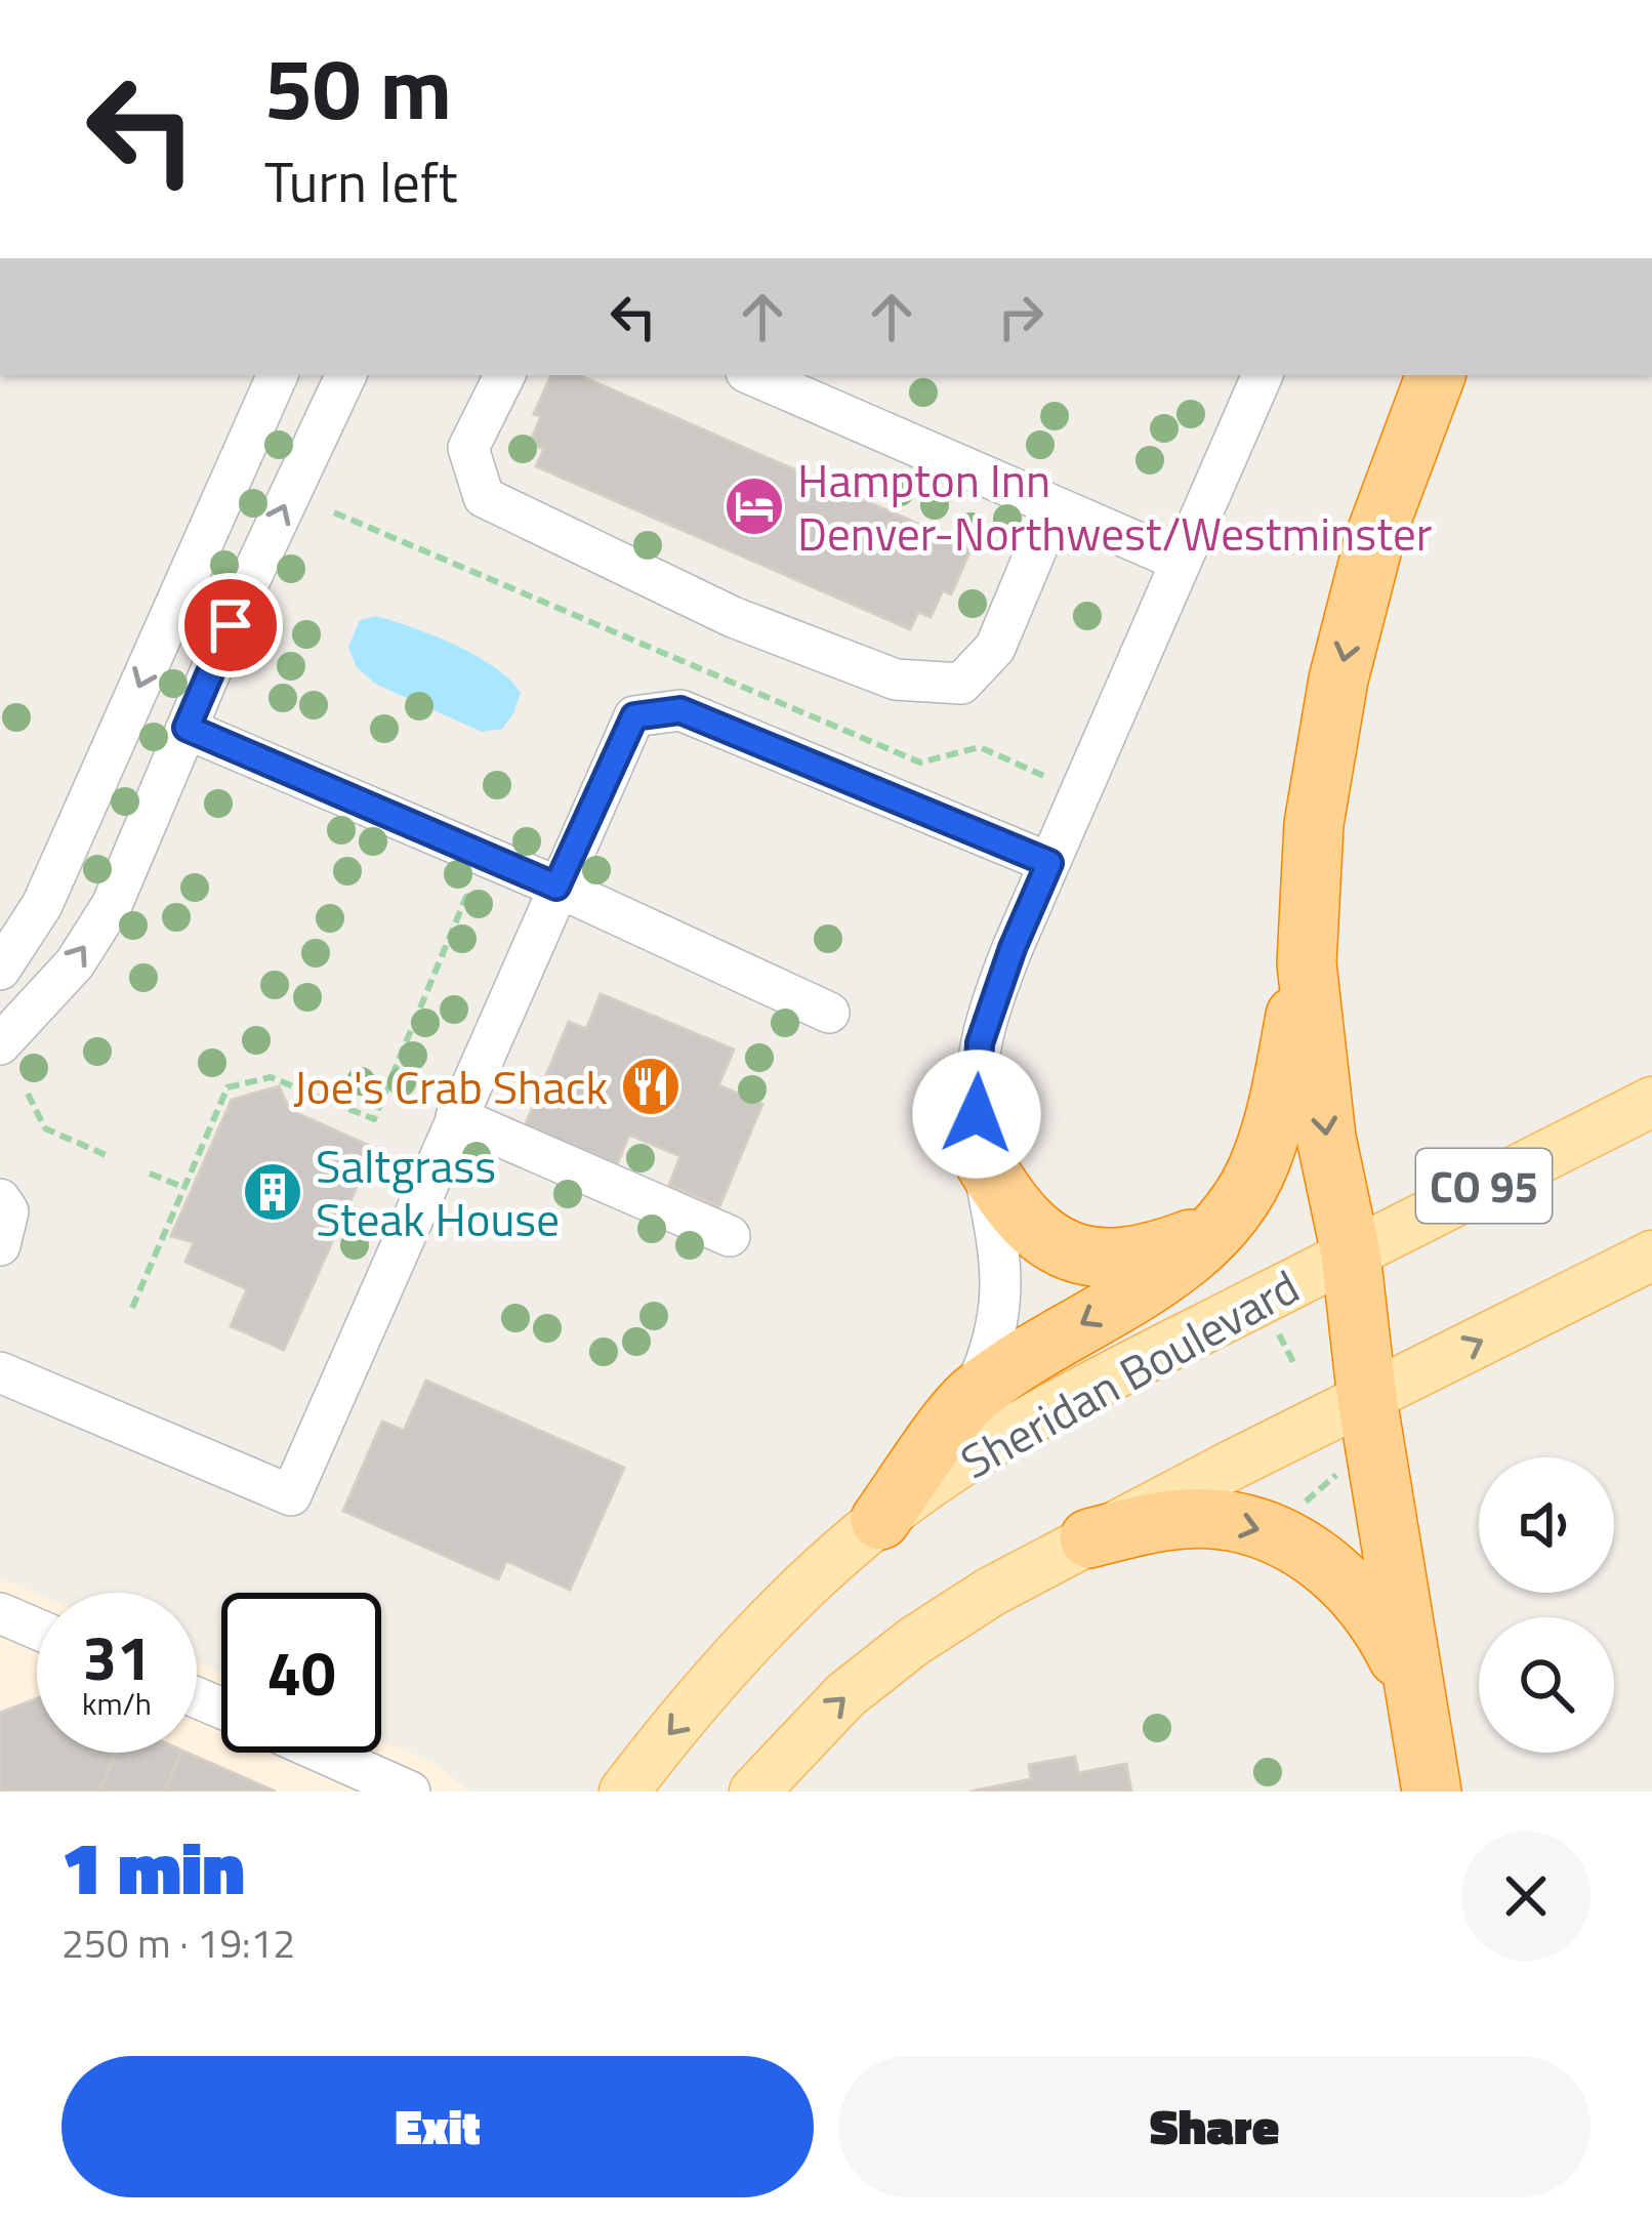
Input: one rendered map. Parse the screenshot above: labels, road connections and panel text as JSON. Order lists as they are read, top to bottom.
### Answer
{
  "streets": {
    "main road": ["CO 95", "Sheridan Boulevard"]
  },
  "places": {
    "hotel": ["Hampton Inn Denver-Northwest/Westminster"],
    "restaurant": ["Joe's Crab Shack"],
    "building": ["Saltgrass Steak House"]
  },
  "page": {
    "turn": ["50 m", "Turn left"],
    "speed": "31 km/h",
    "limit": "40",
    "heading": ["1 min", "250 m · 19:12"],
    "buttons": ["Exit", "Share"]
  }
}
